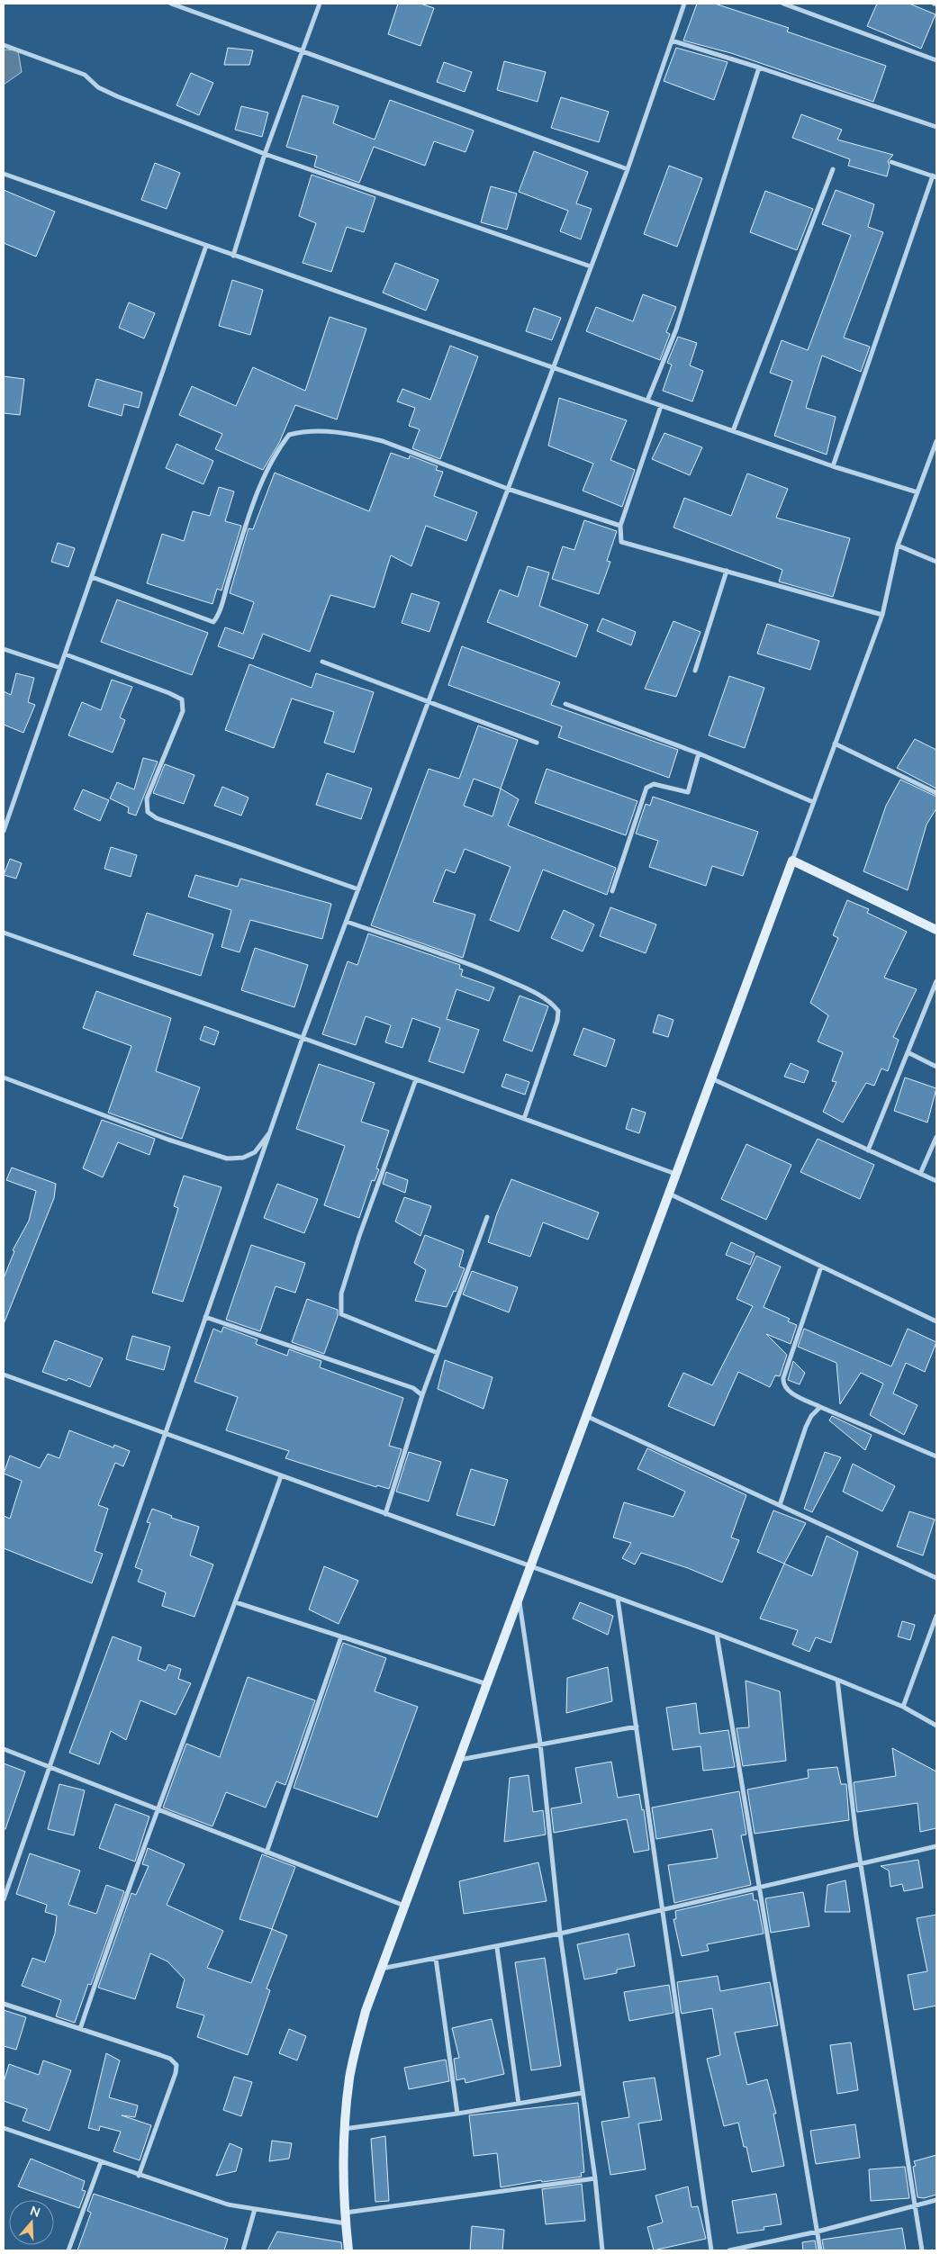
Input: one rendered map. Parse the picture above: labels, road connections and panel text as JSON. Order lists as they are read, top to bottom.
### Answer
{
  "north": "top"
}
